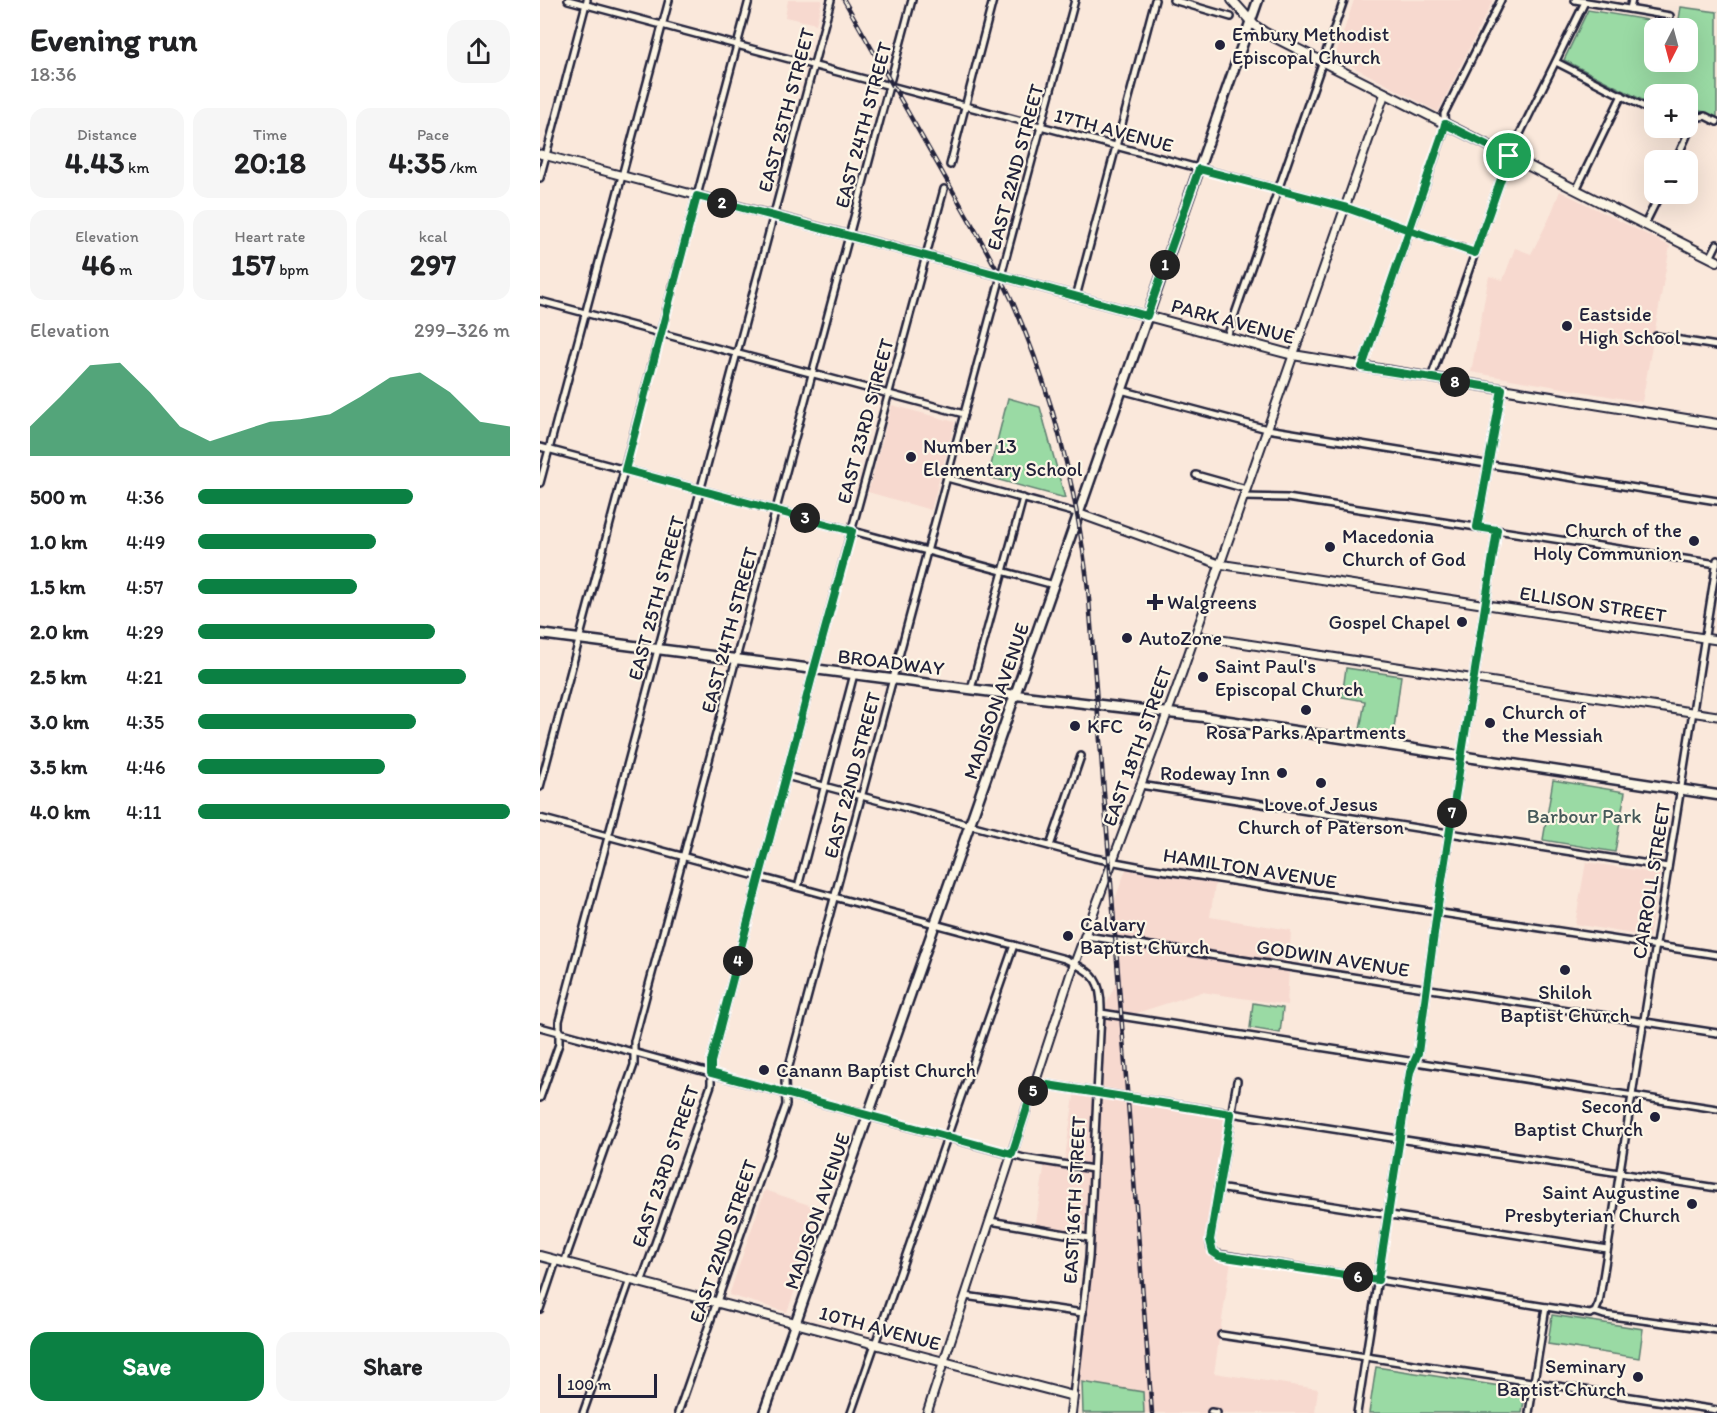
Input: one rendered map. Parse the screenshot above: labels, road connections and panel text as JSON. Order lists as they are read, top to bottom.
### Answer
{
  "streets": {
    "main road": [
      "PARK AVENUE",
      "BROADWAY",
      "MADISON AVENUE",
      "EAST 16TH STREET",
      "10TH AVENUE"
    ],
    "street": [
      "EAST 25TH STREET",
      "EAST 24TH STREET",
      "17TH AVENUE",
      "EAST 22ND STREET",
      "EAST 23RD STREET",
      "ELLISON STREET",
      "EAST 18TH STREET",
      "HAMILTON AVENUE",
      "CARROLL STREET",
      "GODWIN AVENUE"
    ]
  },
  "crossings": [
    ["EAST 25TH STREET", "17TH AVENUE"],
    ["EAST 25TH STREET", "PARK AVENUE"],
    ["EAST 25TH STREET", "BROADWAY"],
    ["EAST 25TH STREET", "EAST 16TH STREET"],
    ["EAST 24TH STREET", "17TH AVENUE"],
    ["EAST 24TH STREET", "PARK AVENUE"],
    ["EAST 24TH STREET", "BROADWAY"],
    ["EAST 24TH STREET", "EAST 16TH STREET"],
    ["EAST 24TH STREET", "10TH AVENUE"],
    ["17TH AVENUE", "EAST 22ND STREET"],
    ["17TH AVENUE", "MADISON AVENUE"],
    ["17TH AVENUE", "EAST 18TH STREET"],
    ["EAST 22ND STREET", "PARK AVENUE"],
    ["EAST 22ND STREET", "BROADWAY"],
    ["EAST 22ND STREET", "HAMILTON AVENUE"],
    ["EAST 22ND STREET", "EAST 16TH STREET"],
    ["EAST 22ND STREET", "10TH AVENUE"],
    ["PARK AVENUE", "EAST 23RD STREET"],
    ["PARK AVENUE", "MADISON AVENUE"],
    ["PARK AVENUE", "EAST 18TH STREET"],
    ["EAST 23RD STREET", "BROADWAY"],
    ["EAST 23RD STREET", "HAMILTON AVENUE"],
    ["EAST 23RD STREET", "EAST 16TH STREET"],
    ["EAST 23RD STREET", "10TH AVENUE"],
    ["ELLISON STREET", "MADISON AVENUE"],
    ["ELLISON STREET", "EAST 18TH STREET"],
    ["ELLISON STREET", "CARROLL STREET"],
    ["BROADWAY", "MADISON AVENUE"],
    ["BROADWAY", "EAST 18TH STREET"],
    ["BROADWAY", "CARROLL STREET"],
    ["MADISON AVENUE", "HAMILTON AVENUE"],
    ["MADISON AVENUE", "EAST 16TH STREET"],
    ["MADISON AVENUE", "10TH AVENUE"],
    ["EAST 18TH STREET", "HAMILTON AVENUE"],
    ["EAST 18TH STREET", "GODWIN AVENUE"],
    ["EAST 18TH STREET", "EAST 16TH STREET"],
    ["EAST 18TH STREET", "10TH AVENUE"],
    ["HAMILTON AVENUE", "CARROLL STREET"],
    ["CARROLL STREET", "GODWIN AVENUE"],
    ["EAST 16TH STREET", "10TH AVENUE"]
  ],
  "parks": ["Barbour Park"],
  "places": {
    "other": [
      "Embury Methodist Episcopal Church",
      "Eastside High School",
      "Number 13 Elementary School",
      "Church of the Holy Communion",
      "Macedonia Church of God",
      "Gospel Chapel",
      "AutoZone",
      "Saint Paul's Episcopal Church",
      "Rosa Parks Apartments",
      "Church of the Messiah",
      "KFC",
      "Rodeway Inn",
      "Love of Jesus Church of Paterson",
      "Calvary Baptist Church",
      "Shiloh Baptist Church",
      "Canann Baptist Church",
      "Second Baptist Church",
      "Saint Augustine Presbyterian Church",
      "Seminary Baptist Church"
    ],
    "health": ["Walgreens"]
  },
  "scale_bar": "100 m",
  "north": "bottom",
  "page": {
    "heading": ["Evening run", "18:36"],
    "map_buttons": ["+", "−"],
    "stats": [
      ["Distance", "4.43 km"],
      ["Time", "20:18"],
      ["Pace", "4:35 /km"],
      ["Elevation", "46 m"],
      ["Heart rate", "157 bpm"],
      ["kcal", "297"]
    ],
    "pins": [
      "2",
      "1",
      "8",
      "3",
      "7",
      "4",
      "5",
      "6"
    ],
    "chart": ["Elevation", "299–326 m"],
    "list": [
      {
        "name": "500 m",
        "note": "4:36"
      },
      {
        "name": "1.0 km",
        "note": "4:49"
      },
      {
        "name": "1.5 km",
        "note": "4:57"
      },
      {
        "name": "2.0 km",
        "note": "4:29"
      },
      {
        "name": "2.5 km",
        "note": "4:21"
      },
      {
        "name": "3.0 km",
        "note": "4:35"
      },
      {
        "name": "3.5 km",
        "note": "4:46"
      },
      {
        "name": "4.0 km",
        "note": "4:11"
      }
    ],
    "buttons": ["Save", "Share"],
    "scale": "100 m"
  }
}
